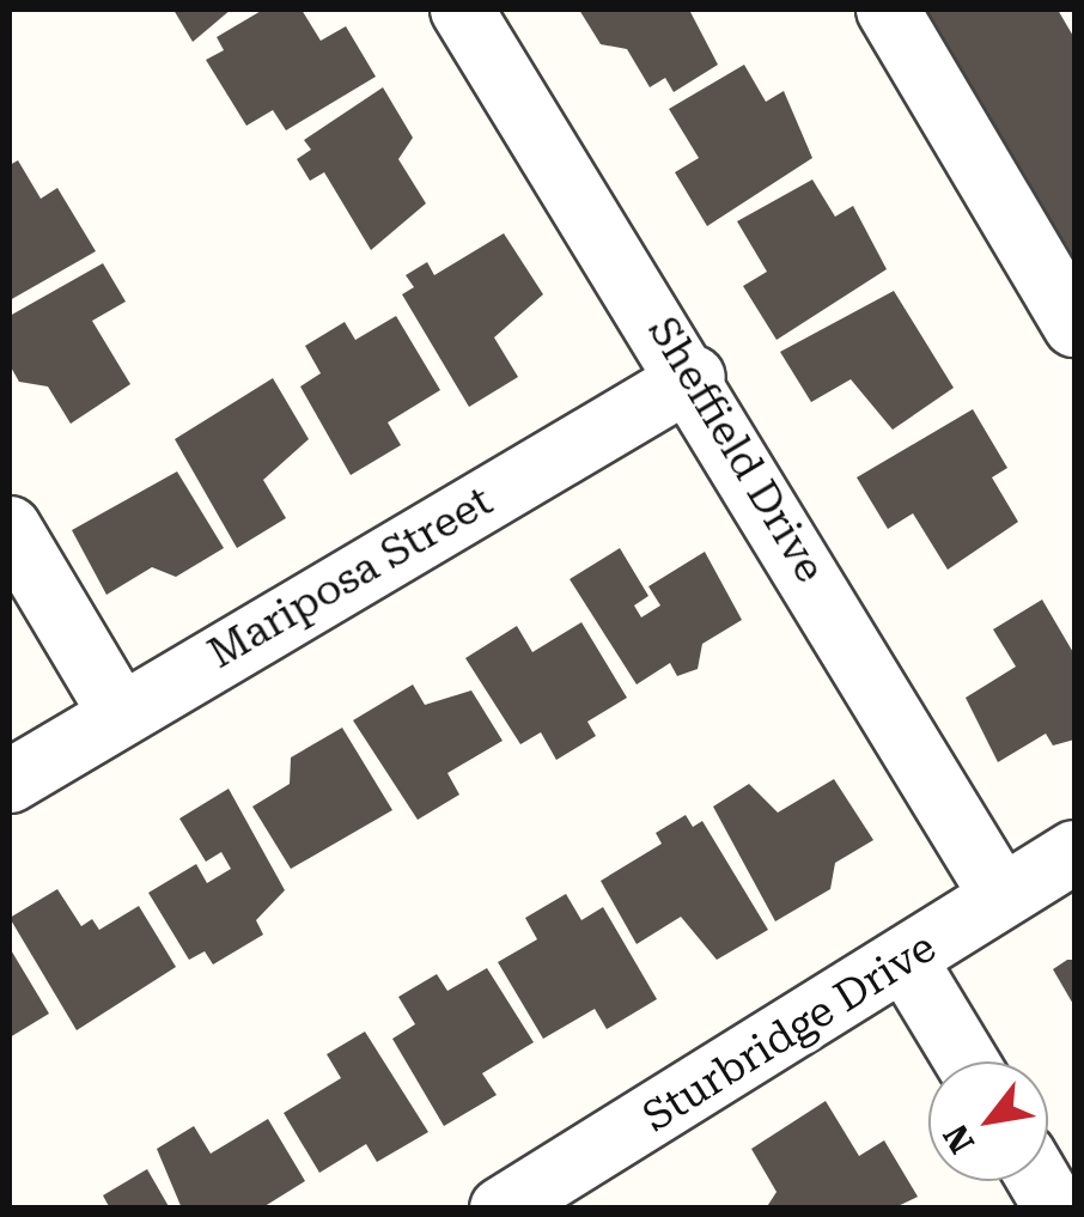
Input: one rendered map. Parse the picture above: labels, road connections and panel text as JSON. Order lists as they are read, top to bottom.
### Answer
{
  "streets": {
    "street": ["Sheffield Drive", "Mariposa Street", "Sturbridge Drive"]
  },
  "crossings": [
    ["Sheffield Drive", "Mariposa Street"],
    ["Sheffield Drive", "Sturbridge Drive"]
  ],
  "north": "bottom left"
}
